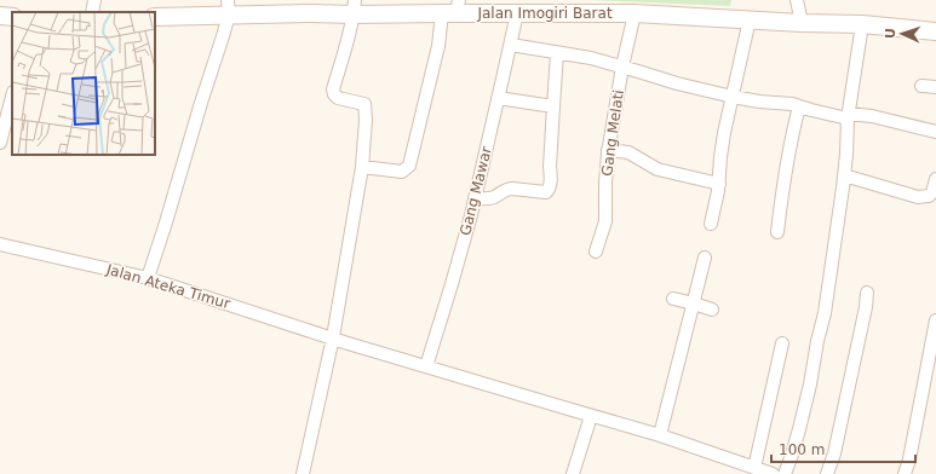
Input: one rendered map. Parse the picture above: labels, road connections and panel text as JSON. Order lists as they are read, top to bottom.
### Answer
{
  "streets": {
    "main road": ["Jalan Imogiri Barat"],
    "street": ["Gang Melati", "Gang Mawar", "Jalan Ateka Timur"]
  },
  "crossings": [
    ["Jalan Imogiri Barat", "Gang Melati"],
    ["Jalan Imogiri Barat", "Gang Mawar"],
    ["Gang Mawar", "Jalan Ateka Timur"]
  ],
  "scale_bar": "100 m",
  "north": "left"
}
